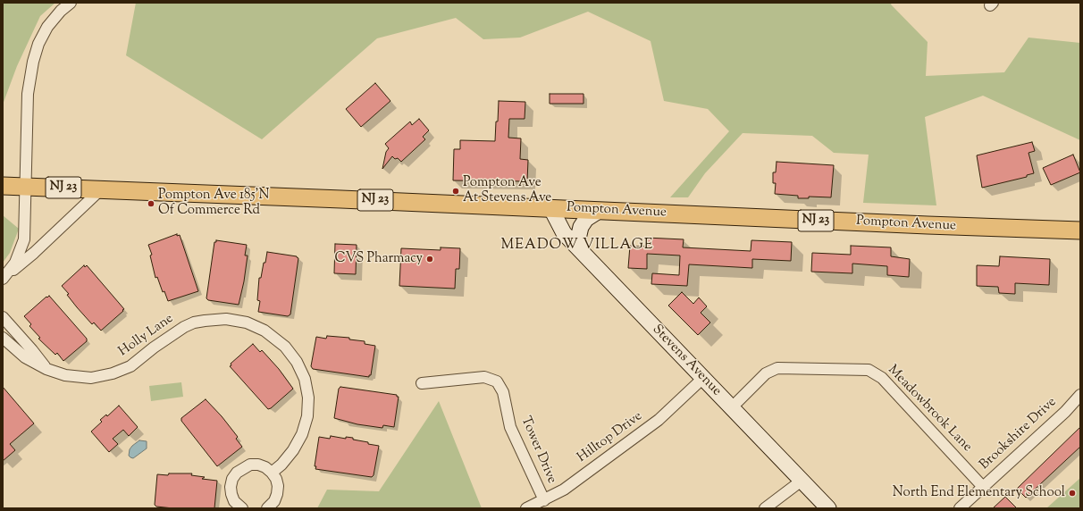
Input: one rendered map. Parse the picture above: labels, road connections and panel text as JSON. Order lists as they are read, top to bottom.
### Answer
{
  "streets": {
    "main road": ["NJ 23", "Pompton Avenue", "Stevens Avenue"],
    "street": [
      "Holly Lane",
      "Meadowbrook Lane",
      "Brookshire Drive",
      "Hilltop Drive",
      "Tower Drive"
    ]
  },
  "crossings": [
    ["Pompton Avenue", "Stevens Avenue"],
    ["Stevens Avenue", "Meadowbrook Lane"],
    ["Stevens Avenue", "Hilltop Drive"],
    ["Meadowbrook Lane", "Brookshire Drive"],
    ["Hilltop Drive", "Tower Drive"]
  ],
  "districts": ["MEADOW VILLAGE"],
  "places": [
    "Pompton Ave At Stevens Ave",
    "Pompton Ave 185'N Of Commerce Rd",
    "CVS Pharmacy",
    "North End Elementary School"
  ]
}
